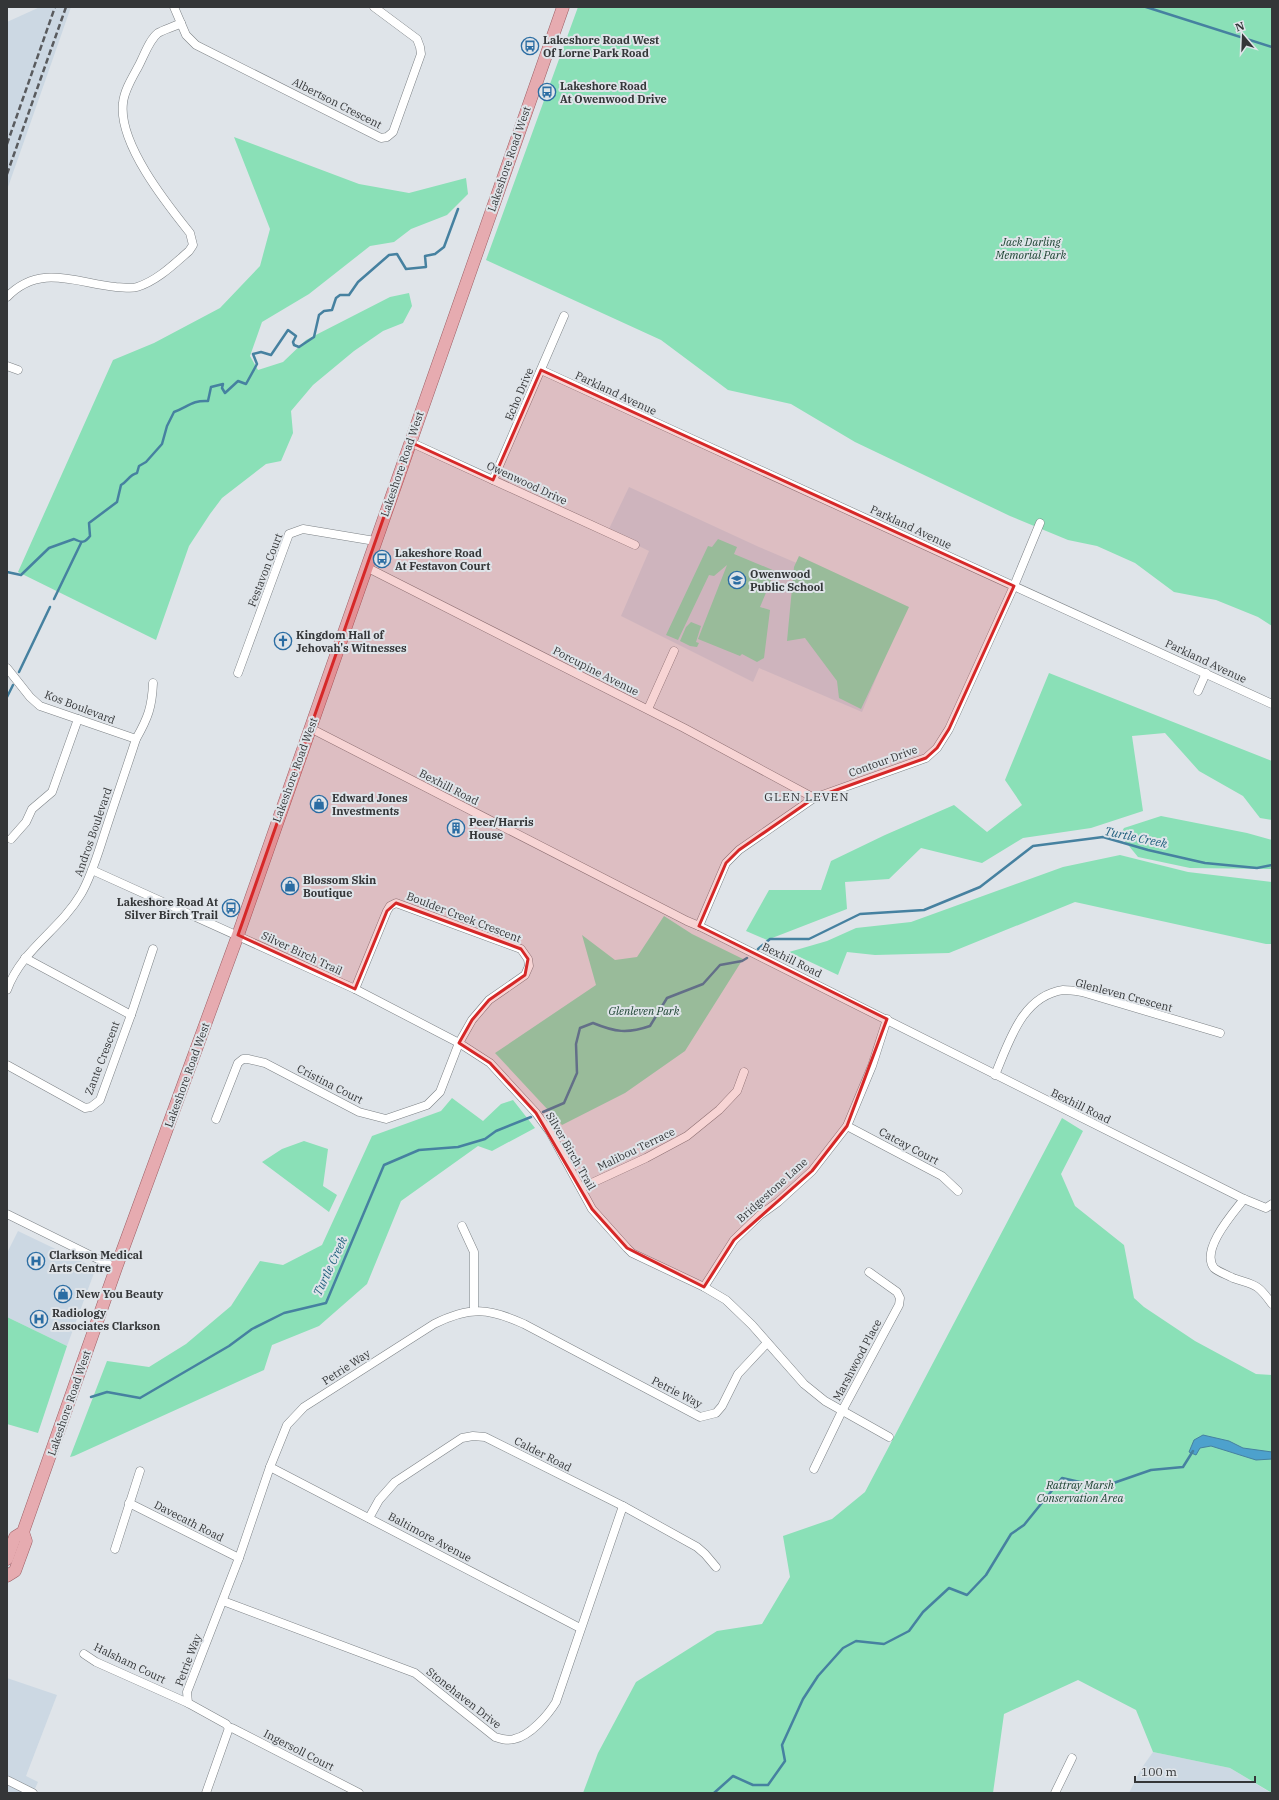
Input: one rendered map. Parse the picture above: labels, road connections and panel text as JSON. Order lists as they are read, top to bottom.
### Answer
{
  "streets": {
    "main road": ["Lakeshore Road West"],
    "street": [
      "Albertson Crescent",
      "Parkland Avenue",
      "Echo Drive",
      "Owenwood Drive",
      "Festavon Court",
      "Porcupine Avenue",
      "Kos Boulevard",
      "Contour Drive",
      "Bexhill Road",
      "Andros Boulevard",
      "Boulder Creek Crescent",
      "Silver Birch Trail",
      "Glenleven Crescent",
      "Zante Crescent",
      "Cristina Court",
      "Catcay Court",
      "Malibou Terrace",
      "Bridgestone Lane",
      "Marshwood Place",
      "Petrie Way",
      "Calder Road",
      "Davecath Road",
      "Baltimore Avenue",
      "Halsham Court",
      "Stonehaven Drive",
      "Ingersoll Court"
    ]
  },
  "crossings": [
    ["Lakeshore Road West", "Owenwood Drive"],
    ["Lakeshore Road West", "Festavon Court"],
    ["Lakeshore Road West", "Porcupine Avenue"],
    ["Lakeshore Road West", "Bexhill Road"],
    ["Lakeshore Road West", "Silver Birch Trail"],
    ["Parkland Avenue", "Echo Drive"],
    ["Parkland Avenue", "Contour Drive"],
    ["Echo Drive", "Owenwood Drive"],
    ["Porcupine Avenue", "Contour Drive"],
    ["Kos Boulevard", "Andros Boulevard"],
    ["Contour Drive", "Bexhill Road"],
    ["Bexhill Road", "Glenleven Crescent"],
    ["Bexhill Road", "Bridgestone Lane"],
    ["Andros Boulevard", "Silver Birch Trail"],
    ["Andros Boulevard", "Zante Crescent"],
    ["Boulder Creek Crescent", "Silver Birch Trail"],
    ["Boulder Creek Crescent", "Cristina Court"],
    ["Silver Birch Trail", "Cristina Court"],
    ["Silver Birch Trail", "Malibou Terrace"],
    ["Silver Birch Trail", "Bridgestone Lane"],
    ["Silver Birch Trail", "Marshwood Place"],
    ["Silver Birch Trail", "Petrie Way"],
    ["Catcay Court", "Bridgestone Lane"],
    ["Petrie Way", "Davecath Road"],
    ["Petrie Way", "Baltimore Avenue"],
    ["Petrie Way", "Halsham Court"],
    ["Petrie Way", "Stonehaven Drive"],
    ["Petrie Way", "Ingersoll Court"],
    ["Calder Road", "Baltimore Avenue"],
    ["Calder Road", "Stonehaven Drive"],
    ["Baltimore Avenue", "Stonehaven Drive"]
  ],
  "districts": ["GLEN LEVEN"],
  "water": ["Turtle Creek"],
  "parks": ["Jack Darling Memorial Park", "Glenleven Park", "Rattray Marsh Conservation Area"],
  "places": {
    "bus stop": [
      "Lakeshore Road West Of Lorne Park Road",
      "Lakeshore Road At Owenwood Drive",
      "Lakeshore Road At Festavon Court",
      "Lakeshore Road At Silver Birch Trail"
    ],
    "school or university": ["Owenwood Public School"],
    "church": ["Kingdom Hall of Jehovah's Witnesses"],
    "shop": ["Edward Jones Investments", "Blossom Skin Boutique", "New You Beauty"],
    "building": ["Peer/Harris House"],
    "hospital": ["Clarkson Medical Arts Centre", "Radiology Associates Clarkson"]
  },
  "scale_bar": "100 m",
  "north": "top"
}
